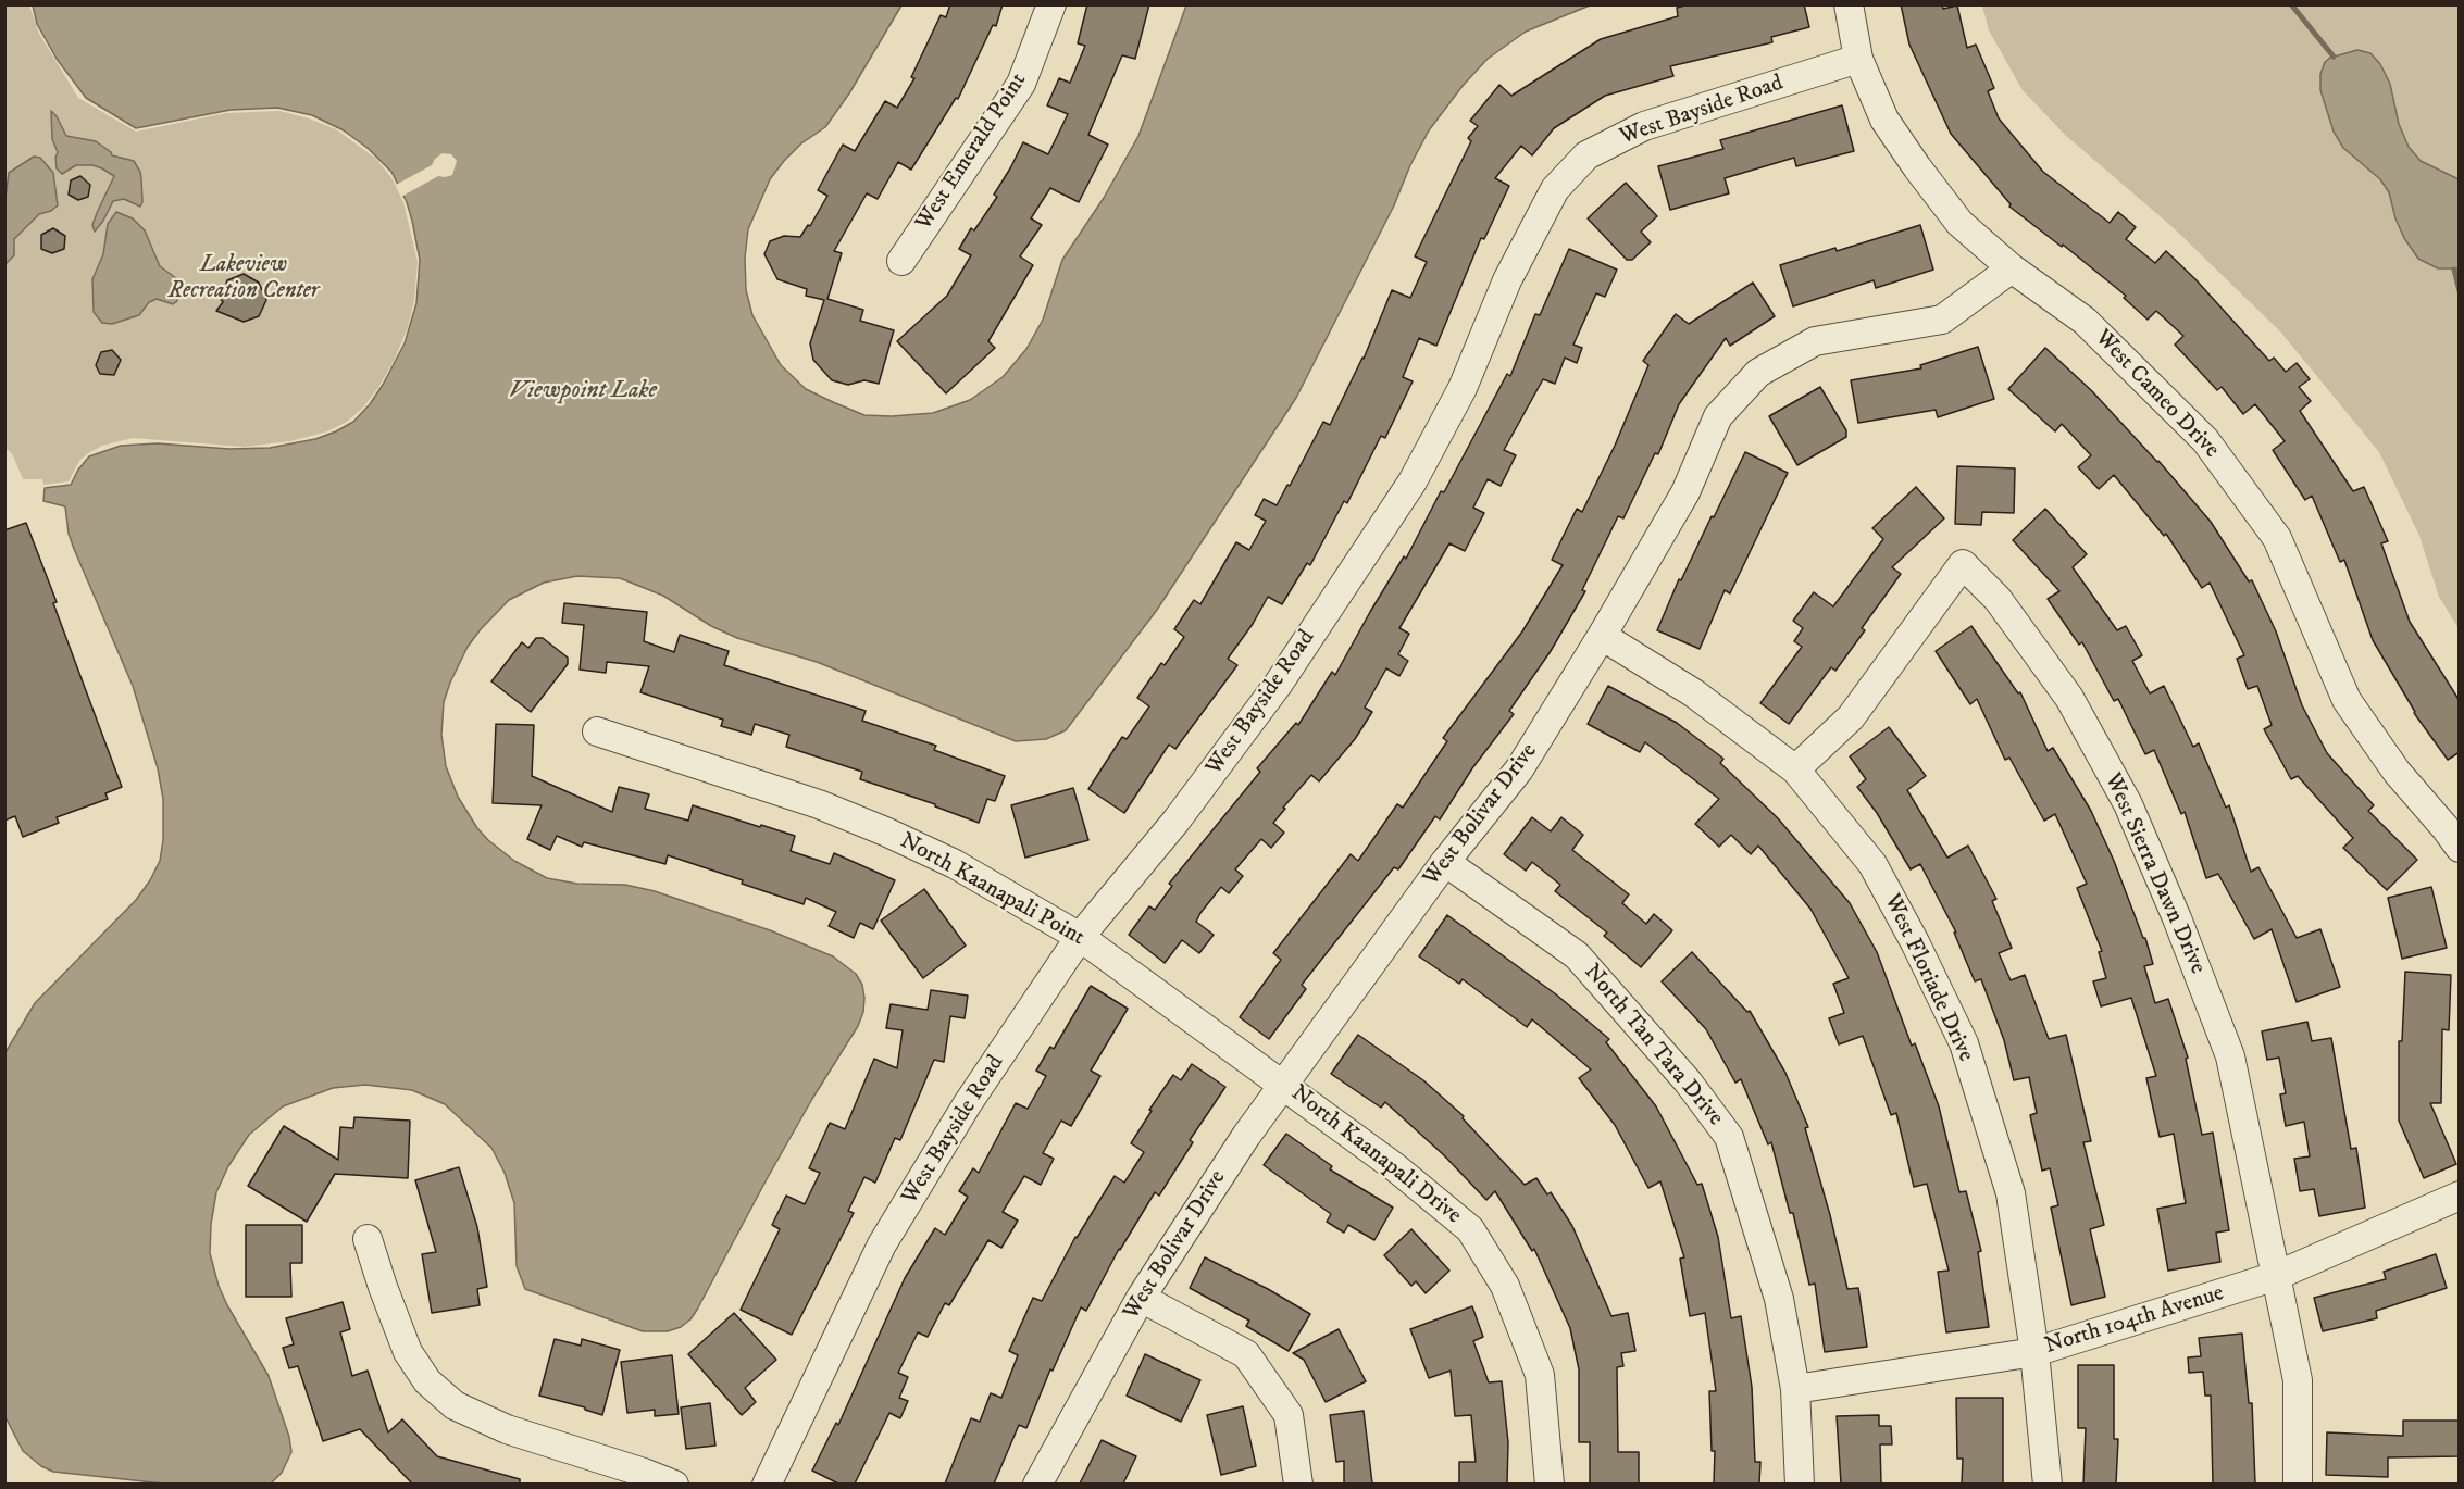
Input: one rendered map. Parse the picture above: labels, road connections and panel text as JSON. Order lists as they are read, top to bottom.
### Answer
{
  "streets": {
    "street": [
      "West Bayside Road",
      "West Emerald Point",
      "West Cameo Drive",
      "West Bolivar Drive",
      "West Sierra Dawn Drive",
      "North Kaanapali Point",
      "West Floriade Drive",
      "North Tan Tara Drive",
      "North Kaanapali Drive",
      "North 104th Avenue"
    ]
  },
  "crossings": [
    ["West Bayside Road", "West Cameo Drive"],
    ["West Bayside Road", "North Kaanapali Point"],
    ["West Cameo Drive", "West Bolivar Drive"],
    ["West Bolivar Drive", "North Kaanapali Point"],
    ["West Bolivar Drive", "West Floriade Drive"],
    ["West Bolivar Drive", "North Tan Tara Drive"],
    ["West Bolivar Drive", "North Kaanapali Drive"],
    ["West Sierra Dawn Drive", "West Floriade Drive"],
    ["West Sierra Dawn Drive", "North 104th Avenue"],
    ["North Kaanapali Point", "North Kaanapali Drive"],
    ["West Floriade Drive", "North 104th Avenue"],
    ["North Tan Tara Drive", "North 104th Avenue"]
  ],
  "water": ["Viewpoint Lake"],
  "parks": ["Lakeview Recreation Center"]
}
